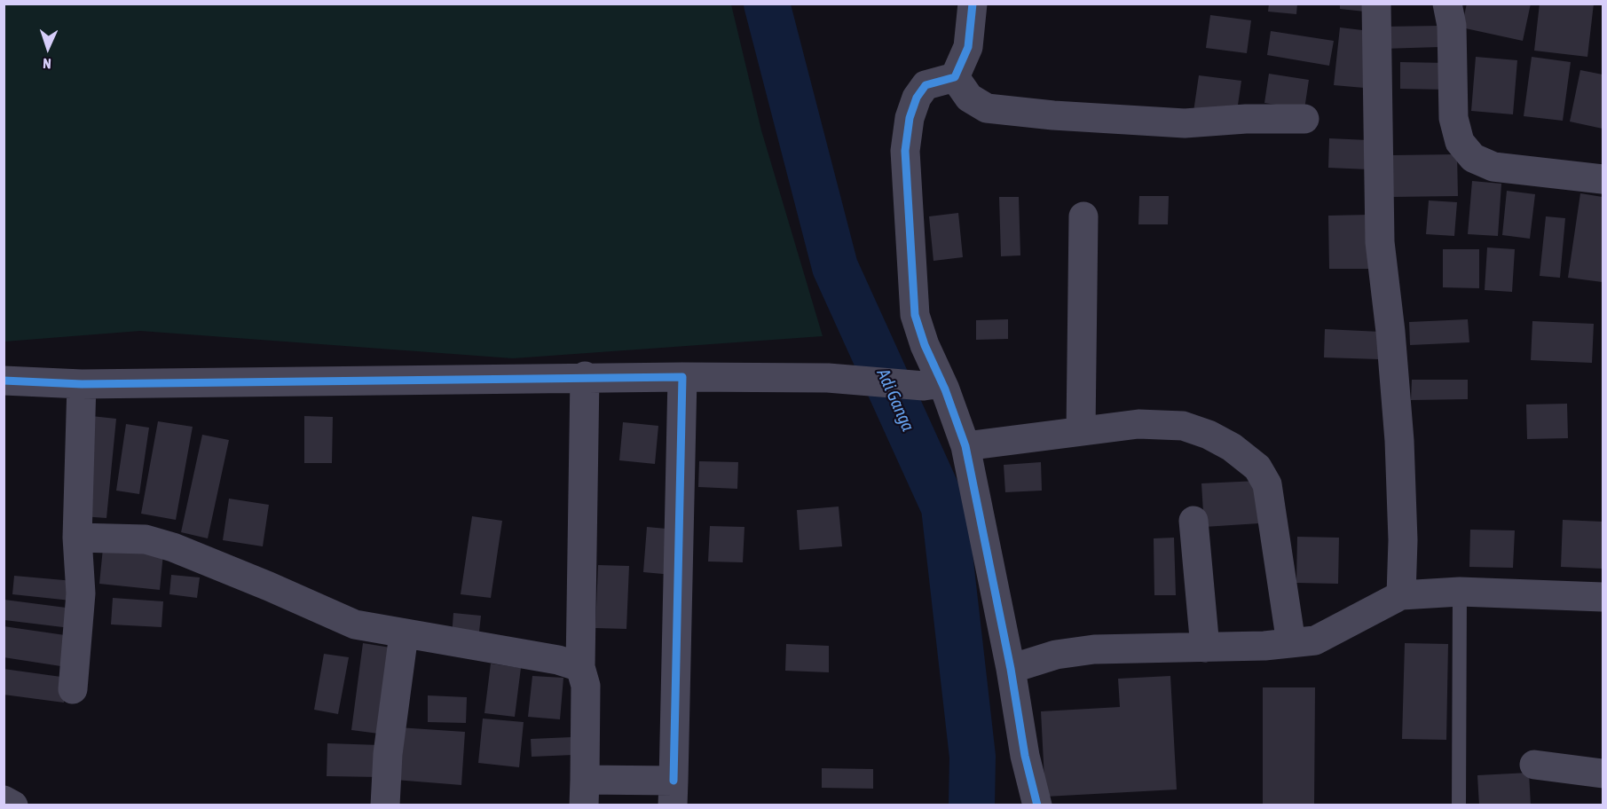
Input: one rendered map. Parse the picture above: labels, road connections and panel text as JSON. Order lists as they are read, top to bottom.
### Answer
{
  "water": ["Adi Ganga"],
  "north": "bottom"
}
